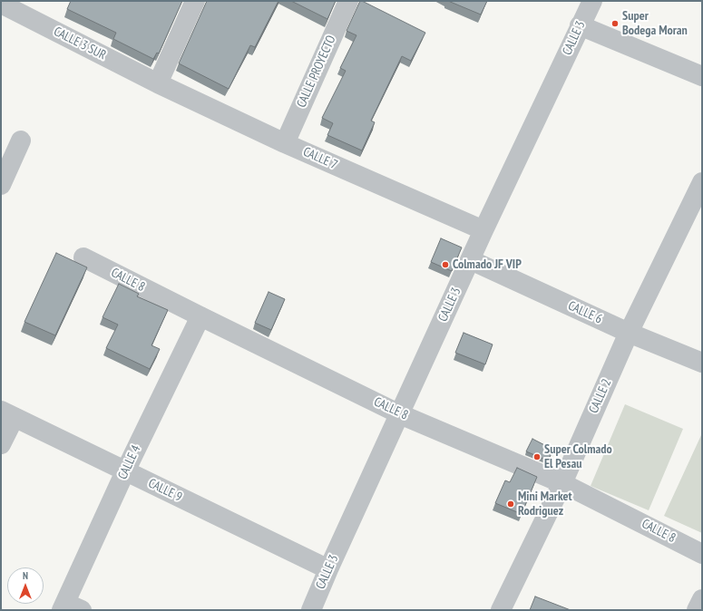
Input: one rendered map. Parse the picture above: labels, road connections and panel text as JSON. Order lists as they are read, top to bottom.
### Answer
{
  "streets": {
    "street": [
      "CALLE 3",
      "CALLE 3 SUR",
      "CALLE PROYECTO",
      "CALLE 7",
      "CALLE 8",
      "CALLE 6",
      "CALLE 2",
      "CALLE 4",
      "CALLE 9"
    ]
  },
  "crossings": [
    ["CALLE 3", "CALLE 7"],
    ["CALLE 3", "CALLE 8"],
    ["CALLE 3", "CALLE 6"],
    ["CALLE 3", "CALLE 9"],
    ["CALLE 3 SUR", "CALLE 7"],
    ["CALLE PROYECTO", "CALLE 7"],
    ["CALLE 8", "CALLE 2"],
    ["CALLE 8", "CALLE 4"],
    ["CALLE 6", "CALLE 2"],
    ["CALLE 4", "CALLE 9"]
  ],
  "places": [
    "Super Bodega Moran",
    "Colmado JF VIP",
    "Super Colmado El Pesau",
    "Mini Market Rodriguez"
  ],
  "north": "top"
}
